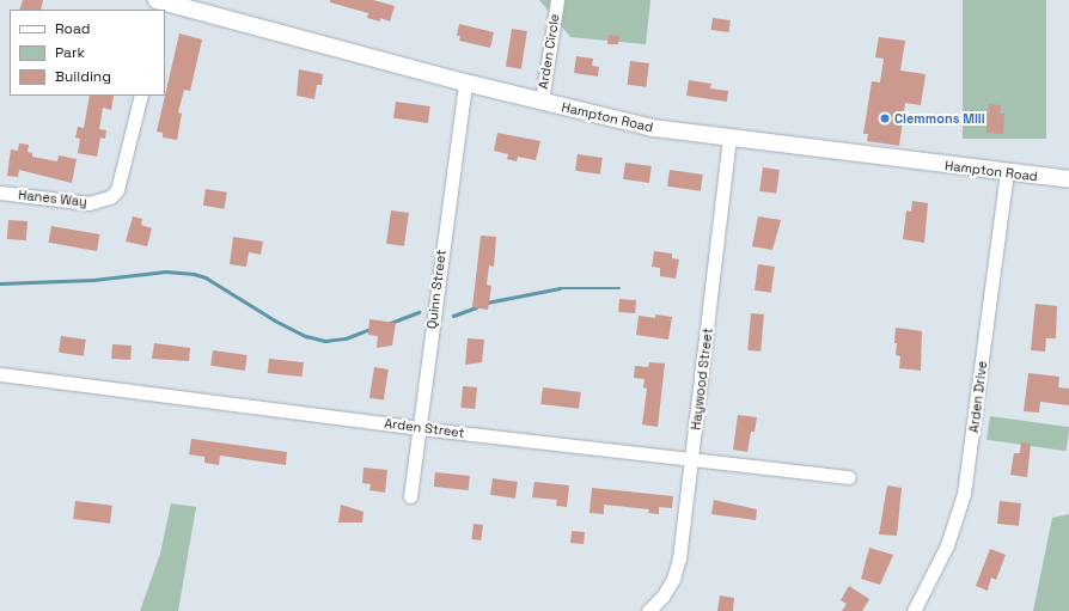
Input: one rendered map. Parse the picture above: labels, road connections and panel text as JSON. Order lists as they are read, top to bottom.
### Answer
{
  "streets": {
    "main road": ["Hampton Road"],
    "street": [
      "Arden Circle",
      "Hanes Way",
      "Quinn Street",
      "Haywood Street",
      "Arden Drive",
      "Arden Street"
    ]
  },
  "crossings": [
    ["Arden Circle", "Hampton Road"],
    ["Hampton Road", "Quinn Street"],
    ["Hampton Road", "Haywood Street"],
    ["Hampton Road", "Arden Drive"],
    ["Quinn Street", "Arden Street"],
    ["Haywood Street", "Arden Street"]
  ],
  "places": ["Clemmons Mill"],
  "legend": ["Road", "Park", "Building"]
}
